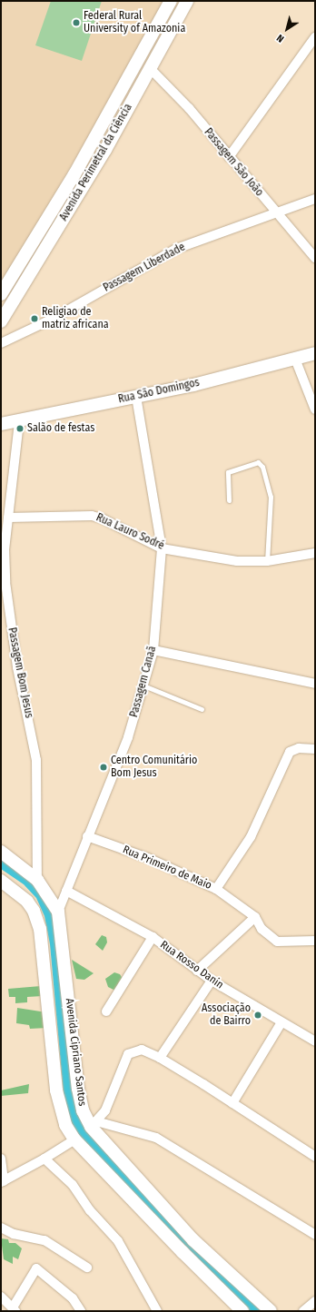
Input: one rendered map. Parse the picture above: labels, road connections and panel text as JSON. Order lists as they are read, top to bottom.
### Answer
{
  "streets": {
    "street": [
      "Avenida Perimetral da Ciência",
      "Passagem São João",
      "Passagem Liberdade",
      "Rua São Domingos",
      "Rua Lauro Sodré",
      "Passagem Bom Jesus",
      "Passagem Canaã",
      "Rua Primeiro de Maio",
      "Rua Rosso Danin",
      "Avenida Cipriano Santos"
    ]
  },
  "crossings": [
    ["Avenida Perimetral da Ciência", "Passagem São João"],
    ["Passagem São João", "Passagem Liberdade"],
    ["Rua São Domingos", "Passagem Bom Jesus"],
    ["Rua São Domingos", "Passagem Canaã"],
    ["Rua Lauro Sodré", "Passagem Bom Jesus"],
    ["Rua Lauro Sodré", "Passagem Canaã"],
    ["Passagem Bom Jesus", "Avenida Cipriano Santos"],
    ["Passagem Canaã", "Rua Primeiro de Maio"],
    ["Passagem Canaã", "Rua Rosso Danin"],
    ["Passagem Canaã", "Avenida Cipriano Santos"]
  ],
  "places": [
    "Federal Rural University of Amazonia",
    "Religiao de matriz africana",
    "Salão de festas",
    "Centro Comunitário Bom Jesus",
    "Associação de Bairro"
  ],
  "north": "bottom left"
}
